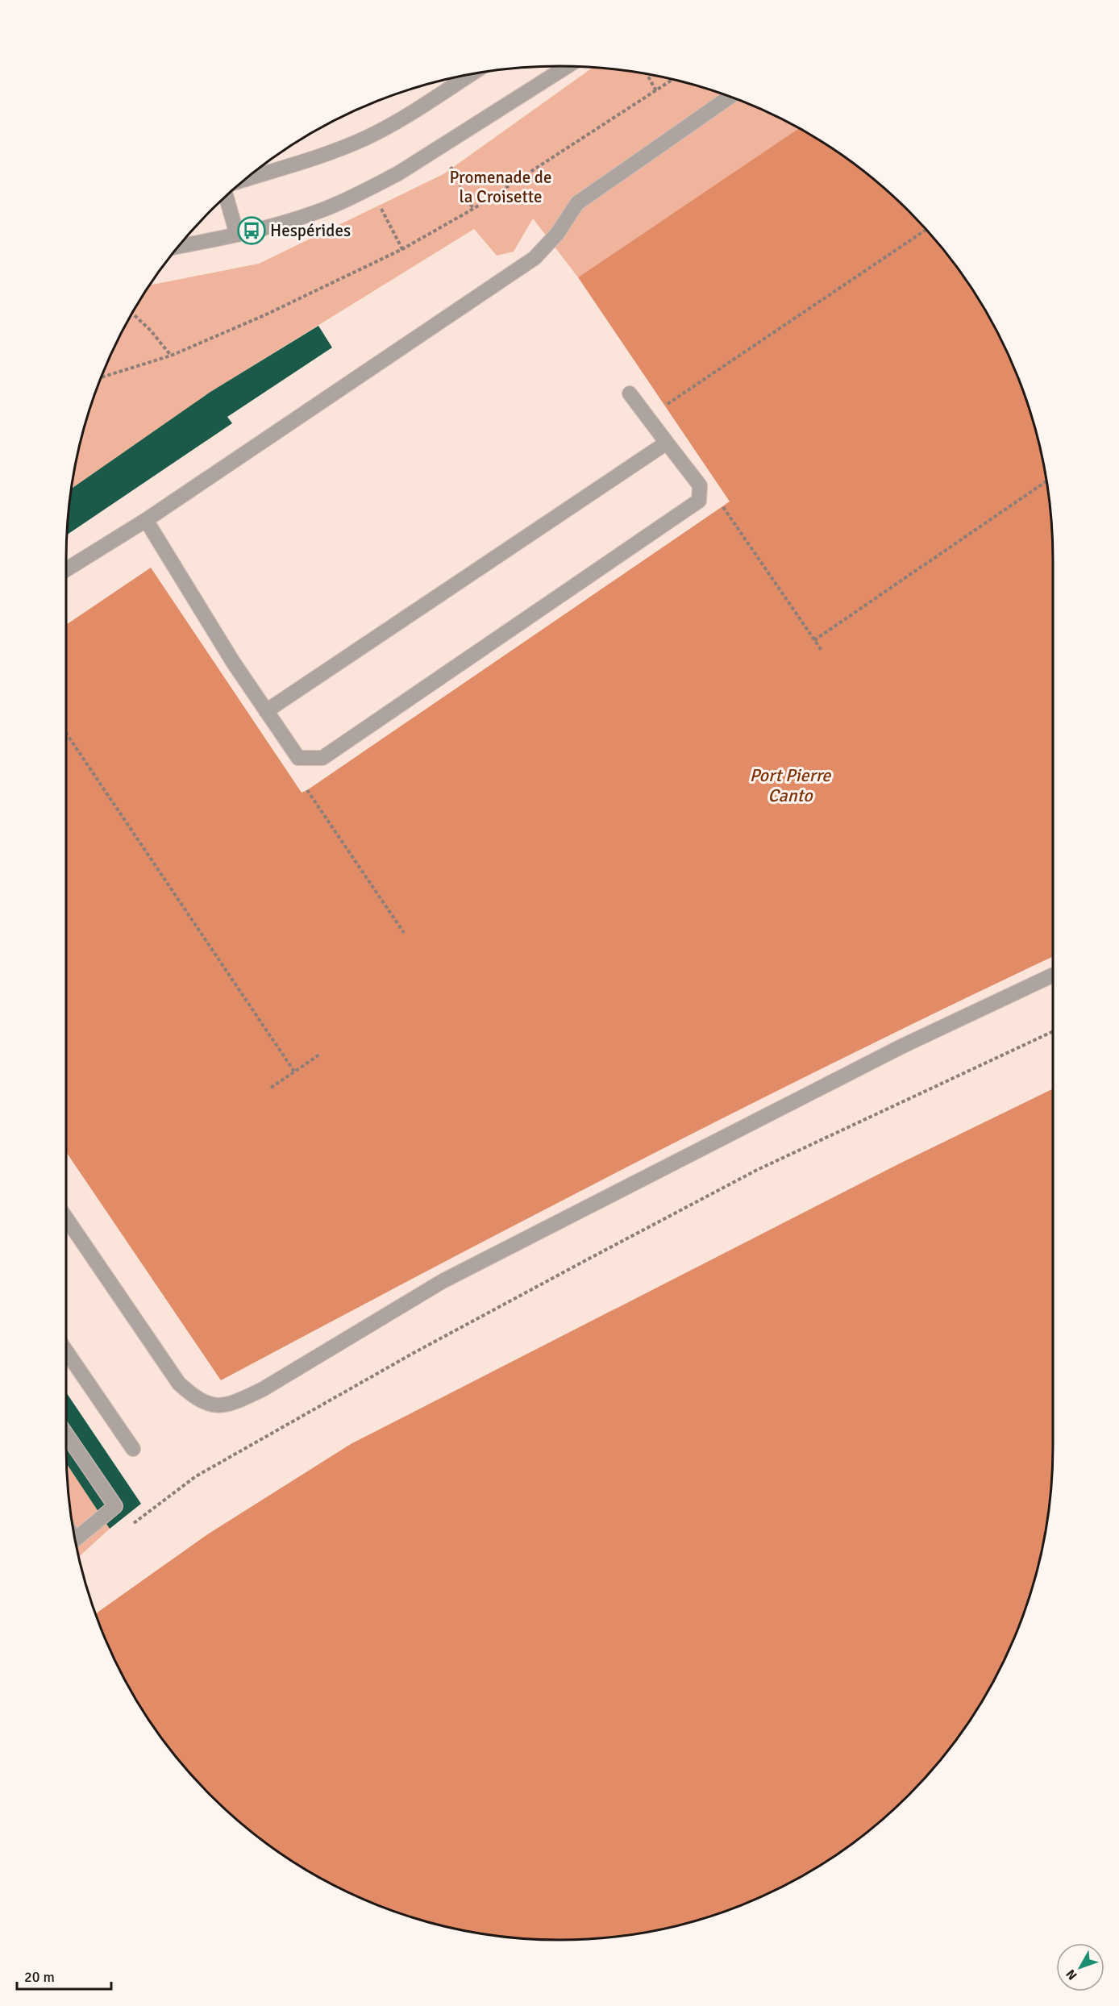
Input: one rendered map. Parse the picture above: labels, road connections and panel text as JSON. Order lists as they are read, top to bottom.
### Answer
{
  "water": ["Port Pierre Canto"],
  "parks": ["Promenade de la Croisette"],
  "places": {
    "bus stop": ["Hespérides"]
  },
  "scale_bar": "20 m",
  "north": "bottom left"
}
